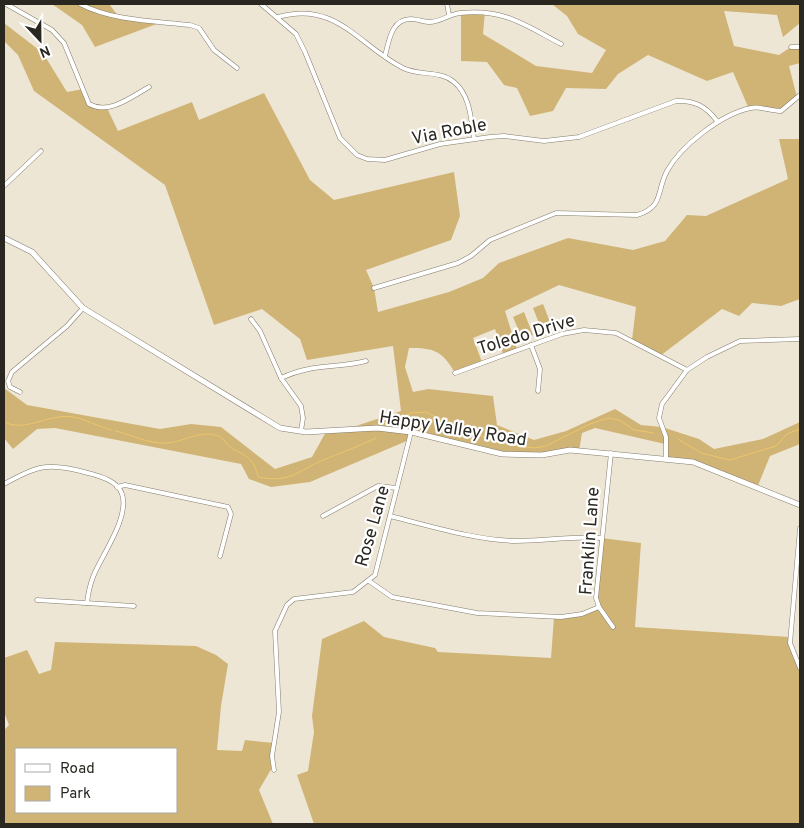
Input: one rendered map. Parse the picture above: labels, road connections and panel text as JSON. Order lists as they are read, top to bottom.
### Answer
{
  "streets": {
    "street": [
      "Via Roble",
      "Toledo Drive",
      "Happy Valley Road",
      "Rose Lane",
      "Franklin Lane"
    ]
  },
  "crossings": [
    ["Happy Valley Road", "Rose Lane"],
    ["Happy Valley Road", "Franklin Lane"]
  ],
  "legend": ["Road", "Park"],
  "north": "bottom"
}
